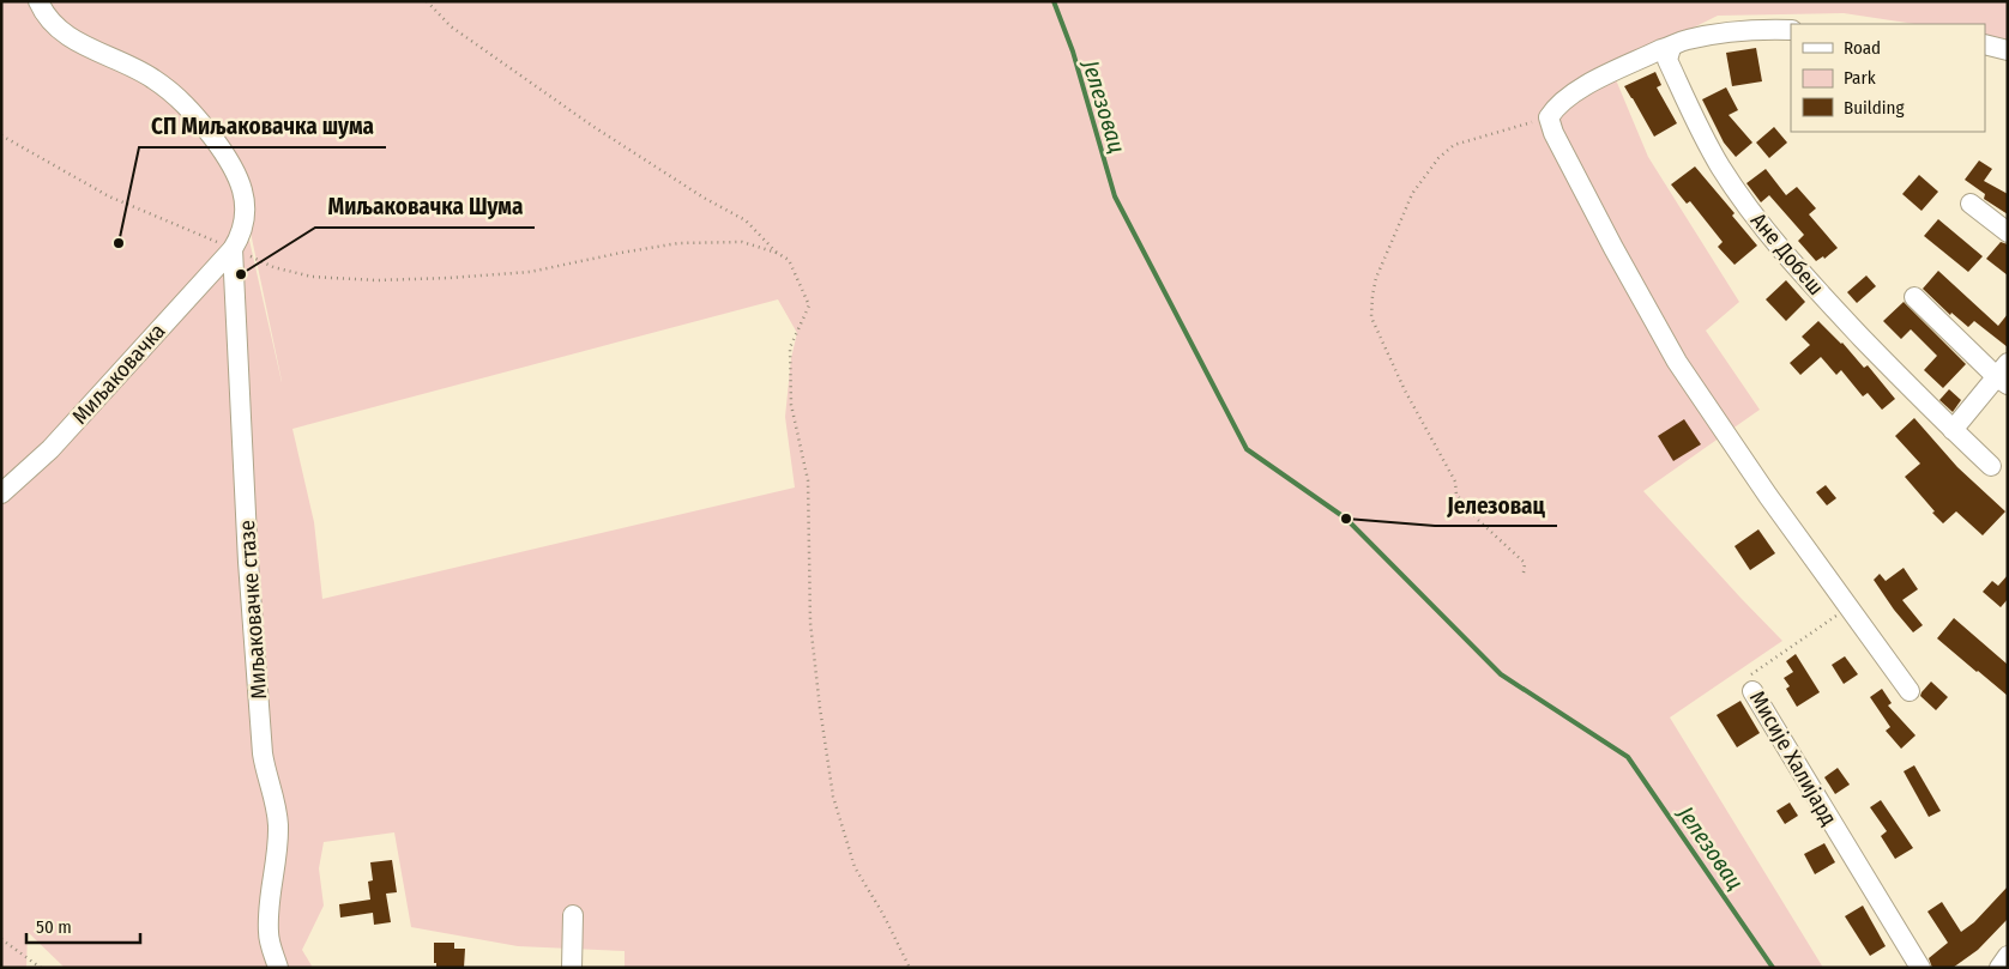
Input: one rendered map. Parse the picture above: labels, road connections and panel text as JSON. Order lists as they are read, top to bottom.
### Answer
{
  "streets": {
    "street": [
      "Ане Добеш",
      "Миљаковачка",
      "Миљаковачке стазе",
      "Мисије Халијард"
    ]
  },
  "crossings": [
    ["Миљаковачка", "Миљаковачке стазе"]
  ],
  "water": ["Јелезовац"],
  "places": ["СП Миљаковачка шума", "Миљаковачка Шума", "Јелезовац"],
  "legend": ["Road", "Park", "Building"],
  "scale_bar": "50 m"
}
